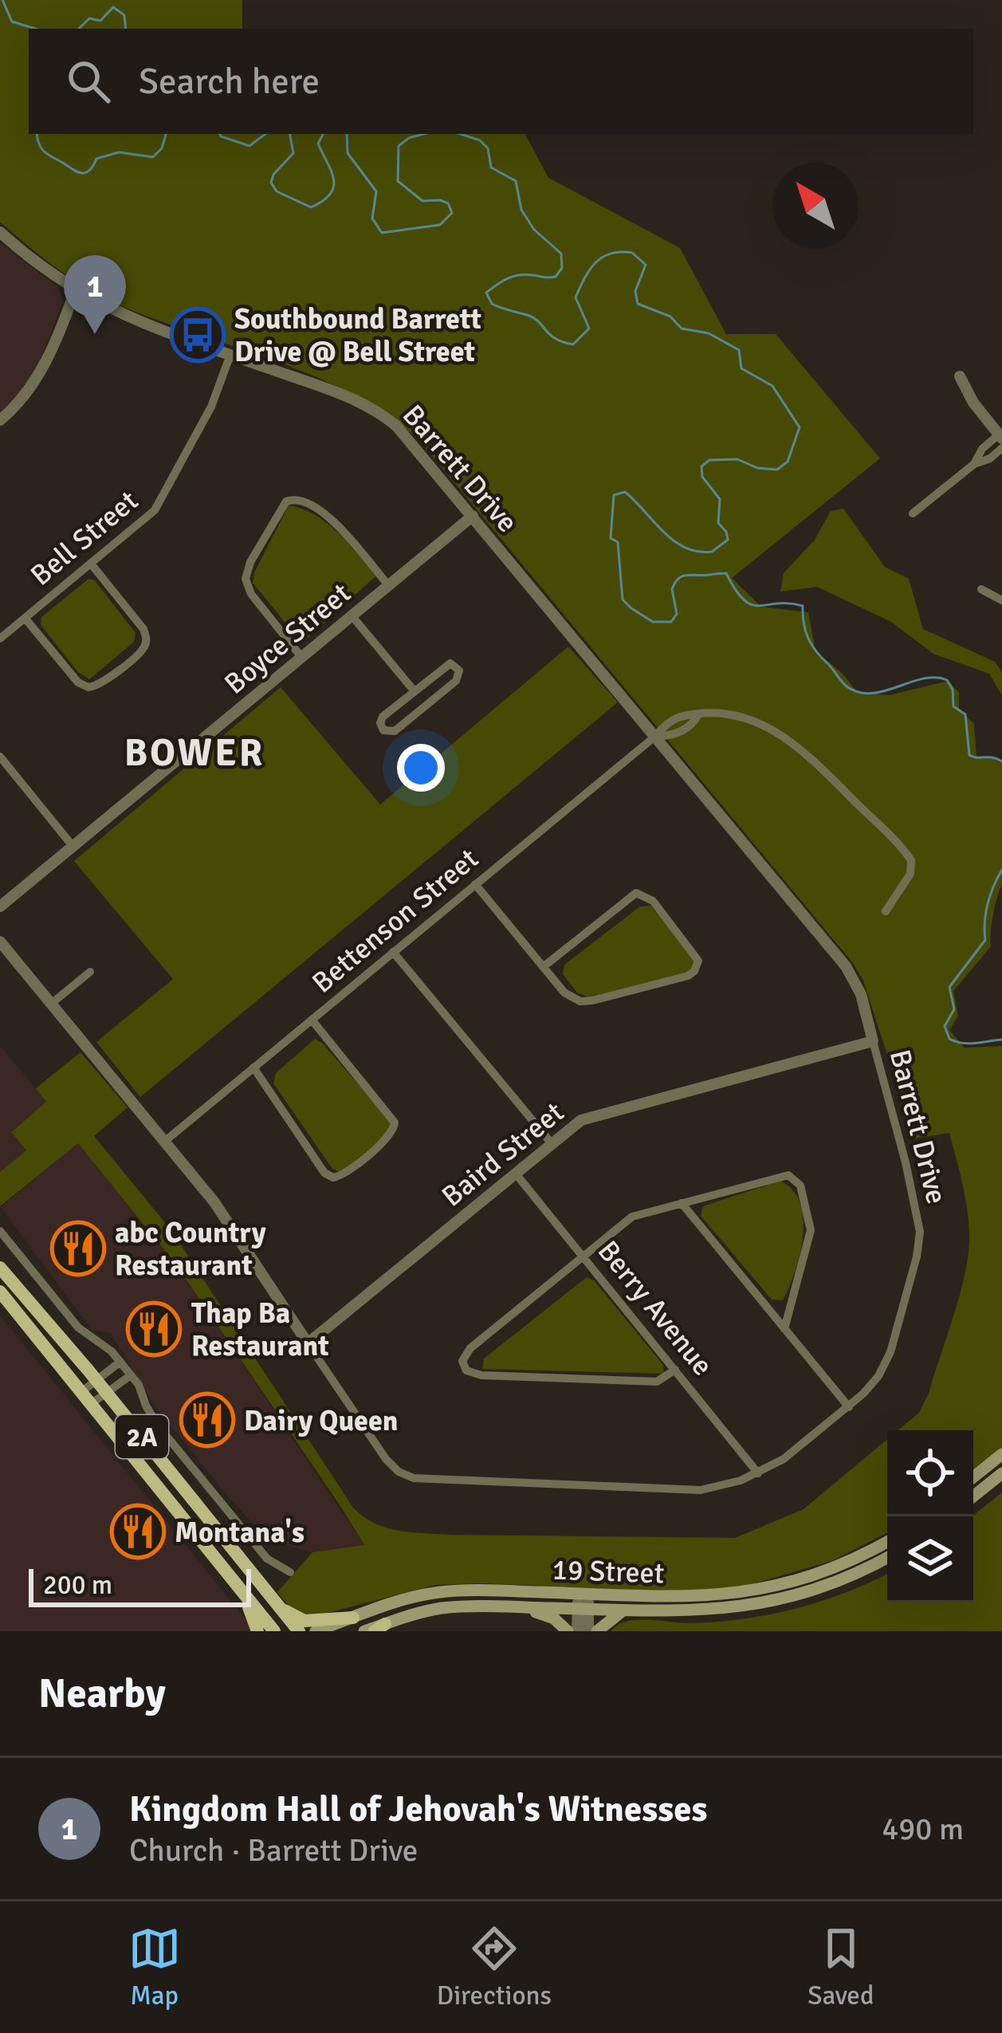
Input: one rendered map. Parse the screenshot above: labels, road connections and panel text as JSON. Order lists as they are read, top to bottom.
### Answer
{
  "streets": {
    "main road": ["2A", "19 Street"],
    "street": [
      "Barrett Drive",
      "Bell Street",
      "Boyce Street",
      "Bettenson Street",
      "Baird Street",
      "Berry Avenue"
    ]
  },
  "crossings": [
    ["Barrett Drive", "Bell Street"],
    ["Barrett Drive", "Boyce Street"],
    ["Barrett Drive", "Bettenson Street"],
    ["Barrett Drive", "Baird Street"],
    ["Barrett Drive", "Berry Avenue"],
    ["Baird Street", "Berry Avenue"]
  ],
  "districts": ["BOWER"],
  "places": {
    "bus stop": ["Southbound Barrett Drive @ Bell Street"],
    "restaurant": [
      "abc Country Restaurant",
      "Thap Ba Restaurant",
      "Dairy Queen",
      "Montana's"
    ]
  },
  "scale_bar": "200 m",
  "north": "top left",
  "page": {
    "search": "Search here",
    "pins": "1",
    "scale": "200 m",
    "heading": "Nearby",
    "list": [
      {
        "mark": "1",
        "name": "Kingdom Hall of Jehovah's Witnesses",
        "note": "Church · Barrett Drive",
        "value": "490 m"
      }
    ],
    "nav": ["Map", "Directions", "Saved"]
  }
}
